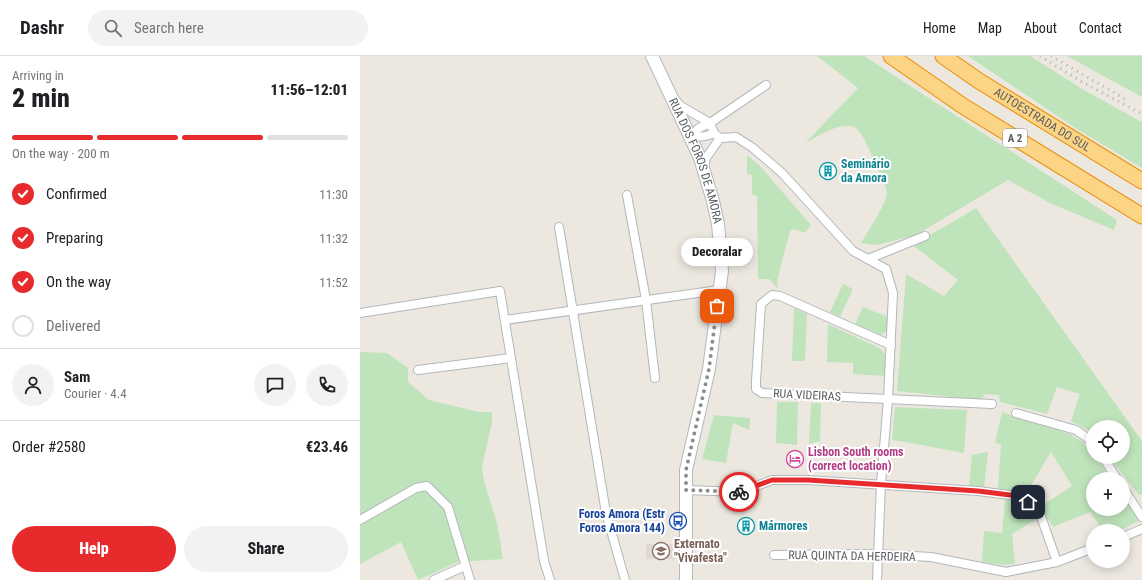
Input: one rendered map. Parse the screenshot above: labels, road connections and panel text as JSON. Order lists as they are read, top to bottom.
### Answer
{
  "streets": {
    "highway": ["AUTOESTRADA DO SUL", "A 2"],
    "main road": ["RUA DOS FOROS DE AMORA"],
    "street": ["RUA VIDEIRAS", "RUA QUINTA DA HERDEIRA"]
  },
  "places": {
    "building": ["Seminário da Amora", "Mármores"],
    "other": ["Decoralar"],
    "hotel": ["Lisbon South rooms (correct location)"],
    "bus stop": ["Foros Amora (Estr Foros Amora 144)"],
    "school or university": ["Externato \"Vivafesta\""]
  },
  "page": {
    "header": "Dashr",
    "search": "Search here",
    "nav": [
      "Home",
      "Map",
      "About",
      "Contact"
    ],
    "heading": ["2 min", "Arriving in", "11:56–12:01"],
    "panel": [
      "Sam",
      "Courier · 4.4",
      "Order #2580",
      "€23.46"
    ],
    "bar": "On the way · 200 m",
    "list": [
      ["Confirmed", "11:30"],
      ["Preparing", "11:32"],
      ["On the way", "11:52"],
      "Delivered"
    ],
    "bubble": "Decoralar",
    "map_buttons": ["+", "−"],
    "buttons": ["Help", "Share"]
  }
}
